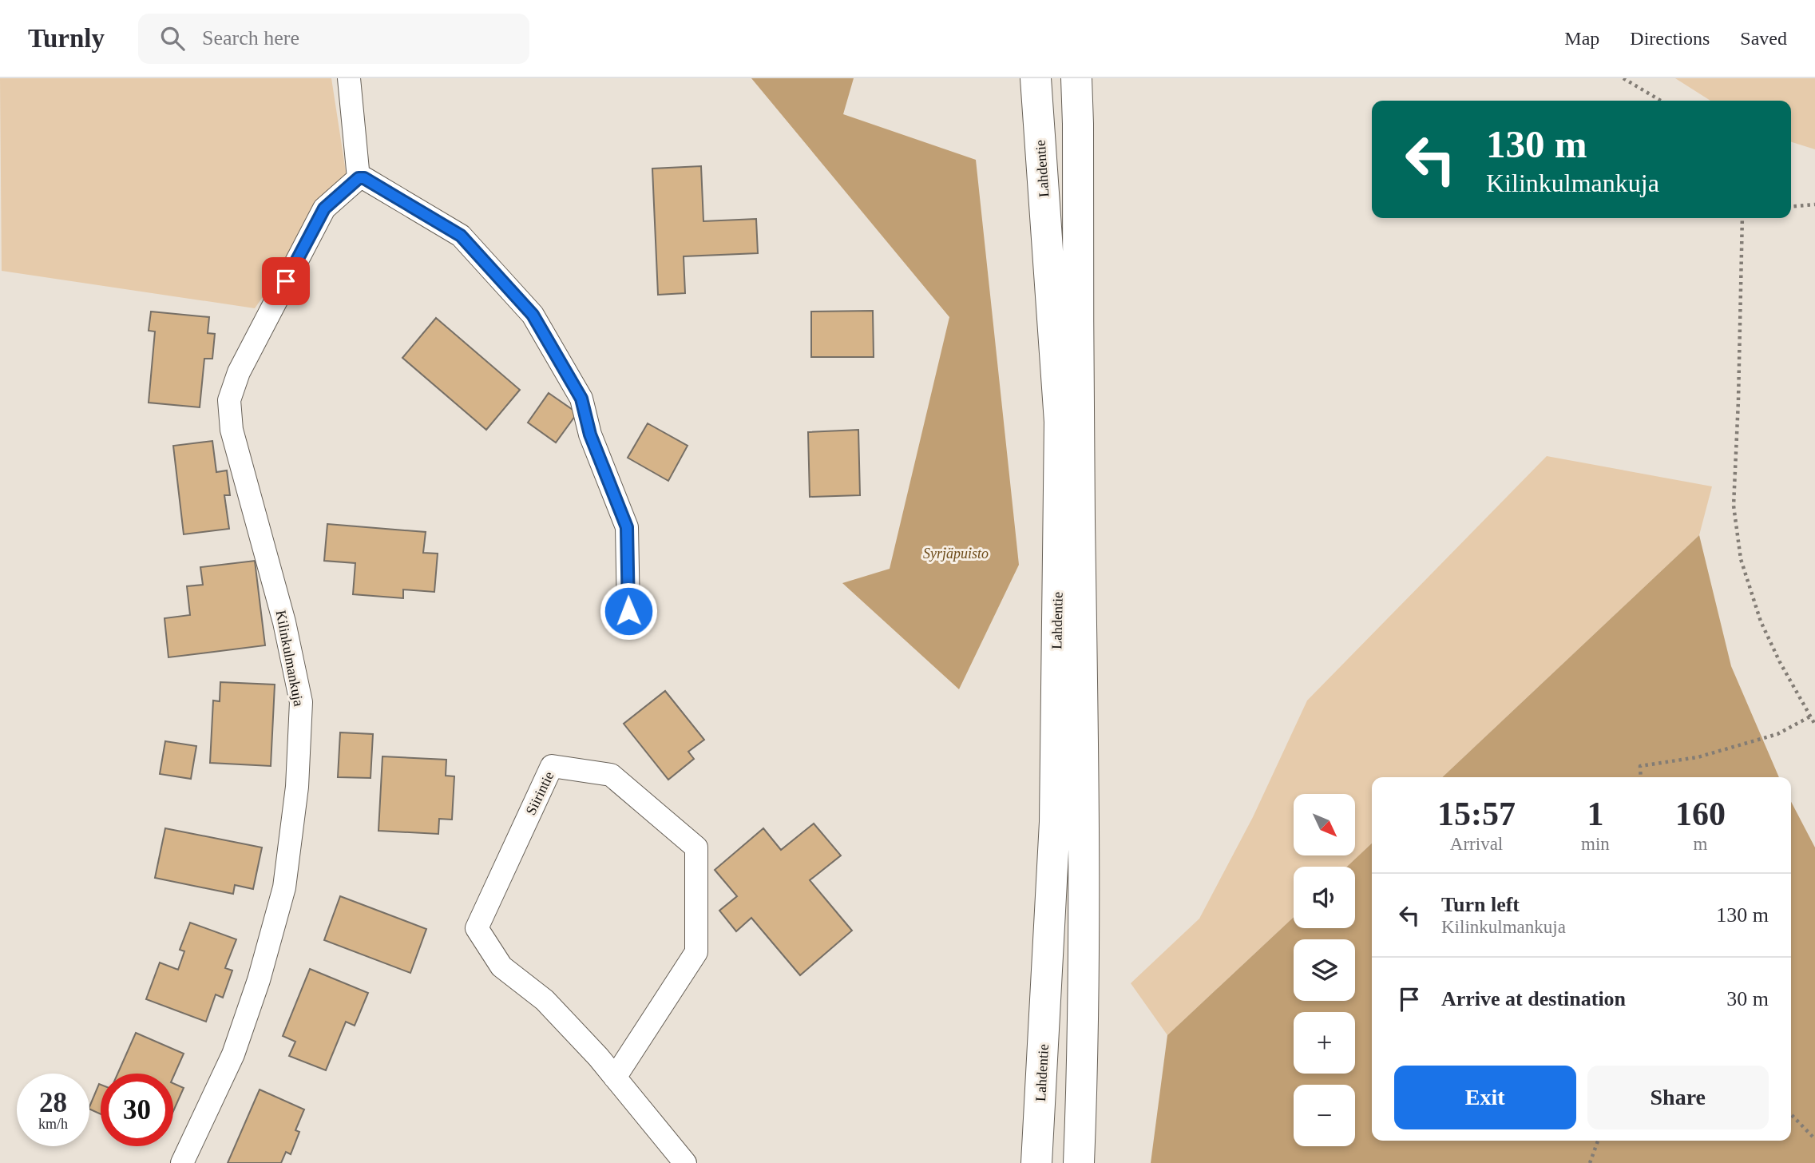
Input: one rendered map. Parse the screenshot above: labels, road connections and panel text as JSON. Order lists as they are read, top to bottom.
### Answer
{
  "streets": {
    "main road": ["Lahdentie"],
    "street": ["Kilinkulmankuja", "Siirintie"]
  },
  "parks": ["Syrjäpuisto"],
  "north": "bottom right",
  "page": {
    "header": "Turnly",
    "search": "Search here",
    "nav": ["Map", "Directions", "Saved"],
    "turn": ["130 m", "Kilinkulmankuja"],
    "eta": [
      "15:57",
      "Arrival",
      "1",
      "min",
      "160",
      "m"
    ],
    "map_buttons": ["+", "−"],
    "list": [
      {
        "name": "Turn left",
        "note": "Kilinkulmankuja",
        "value": "130 m"
      },
      {
        "name": "Arrive at destination",
        "value": "30 m"
      }
    ],
    "buttons": ["Exit", "Share"],
    "speed": "28 km/h",
    "limit": "30"
  }
}
